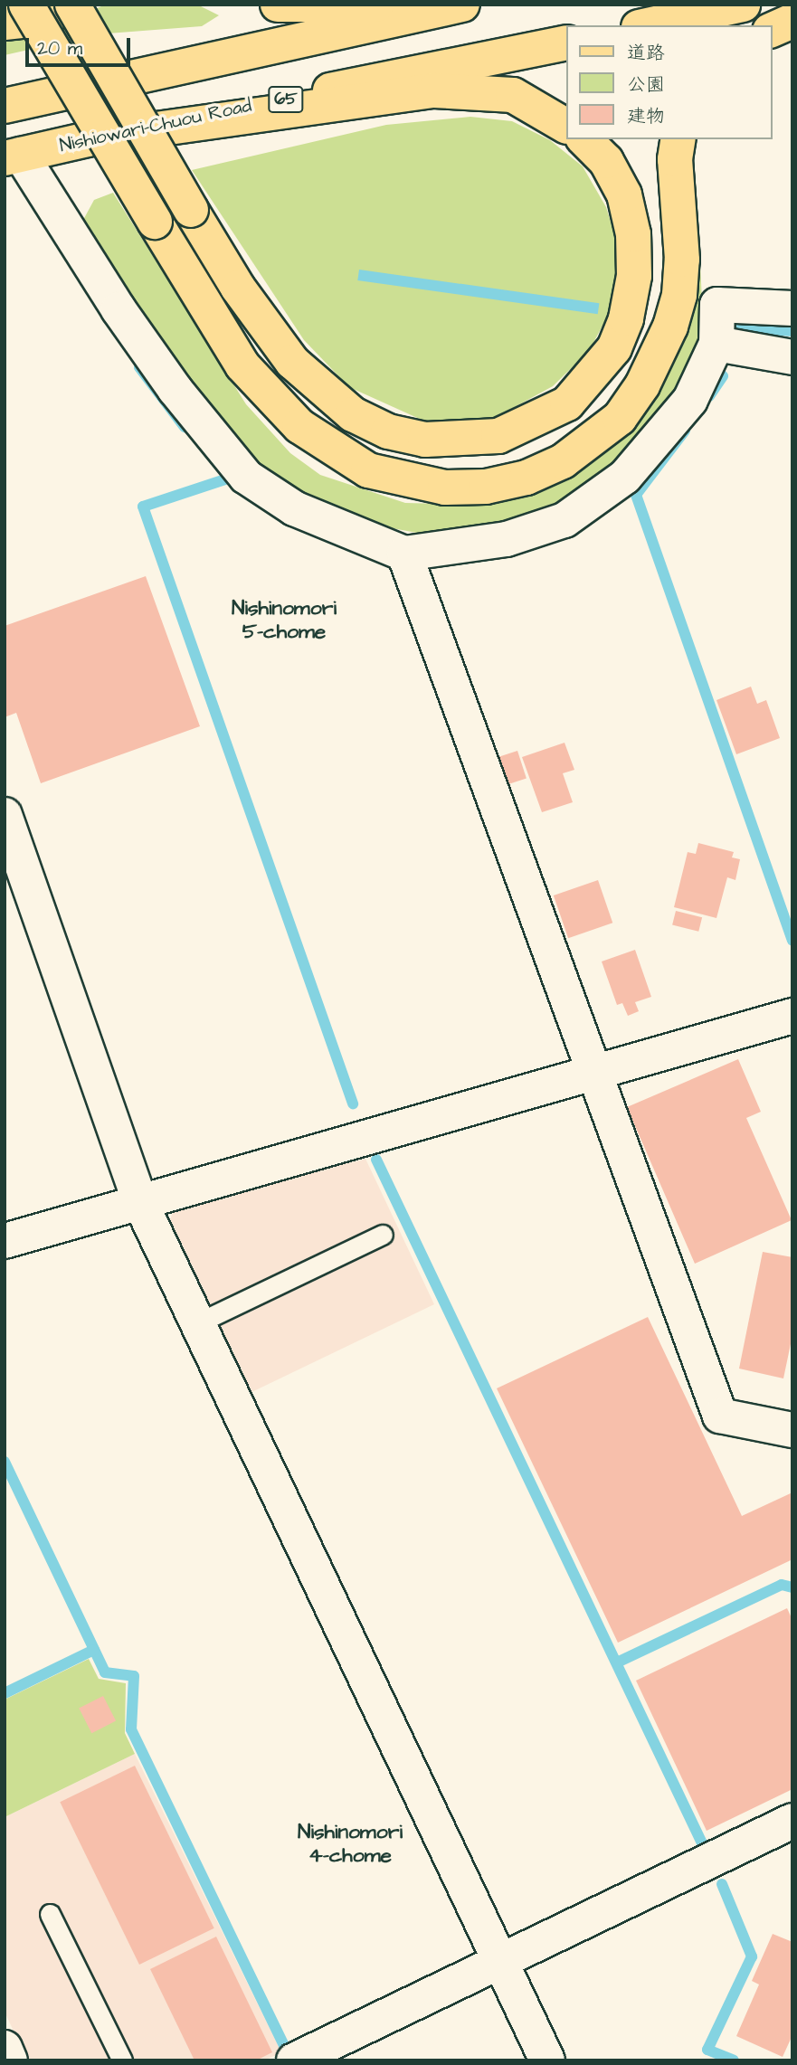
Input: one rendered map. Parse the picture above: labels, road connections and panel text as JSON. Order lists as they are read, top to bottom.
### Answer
{
  "streets": {
    "main road": ["65", "Nishiowari-Chuou Road"]
  },
  "districts": ["Nishinomori 5-chome", "Nishinomori 4-chome"],
  "legend": ["道路", "公園", "建物"],
  "scale_bar": "20 m"
}
